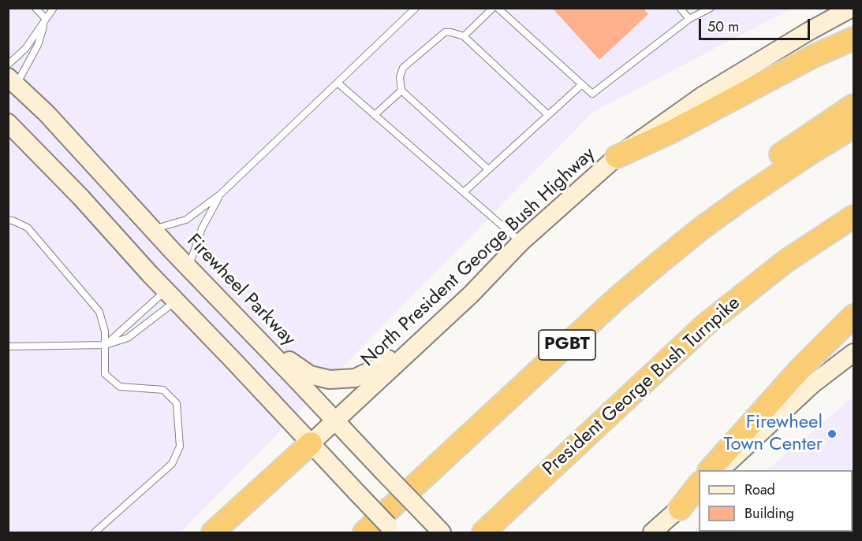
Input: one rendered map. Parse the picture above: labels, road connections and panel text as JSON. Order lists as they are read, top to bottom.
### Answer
{
  "streets": {
    "highway": ["PGBT", "President George Bush Turnpike"],
    "main road": ["North President George Bush Highway", "Firewheel Parkway"]
  },
  "crossings": [
    ["North President George Bush Highway", "Firewheel Parkway"]
  ],
  "places": ["Firewheel Town Center"],
  "legend": ["Road", "Building"],
  "scale_bar": "50 m"
}
